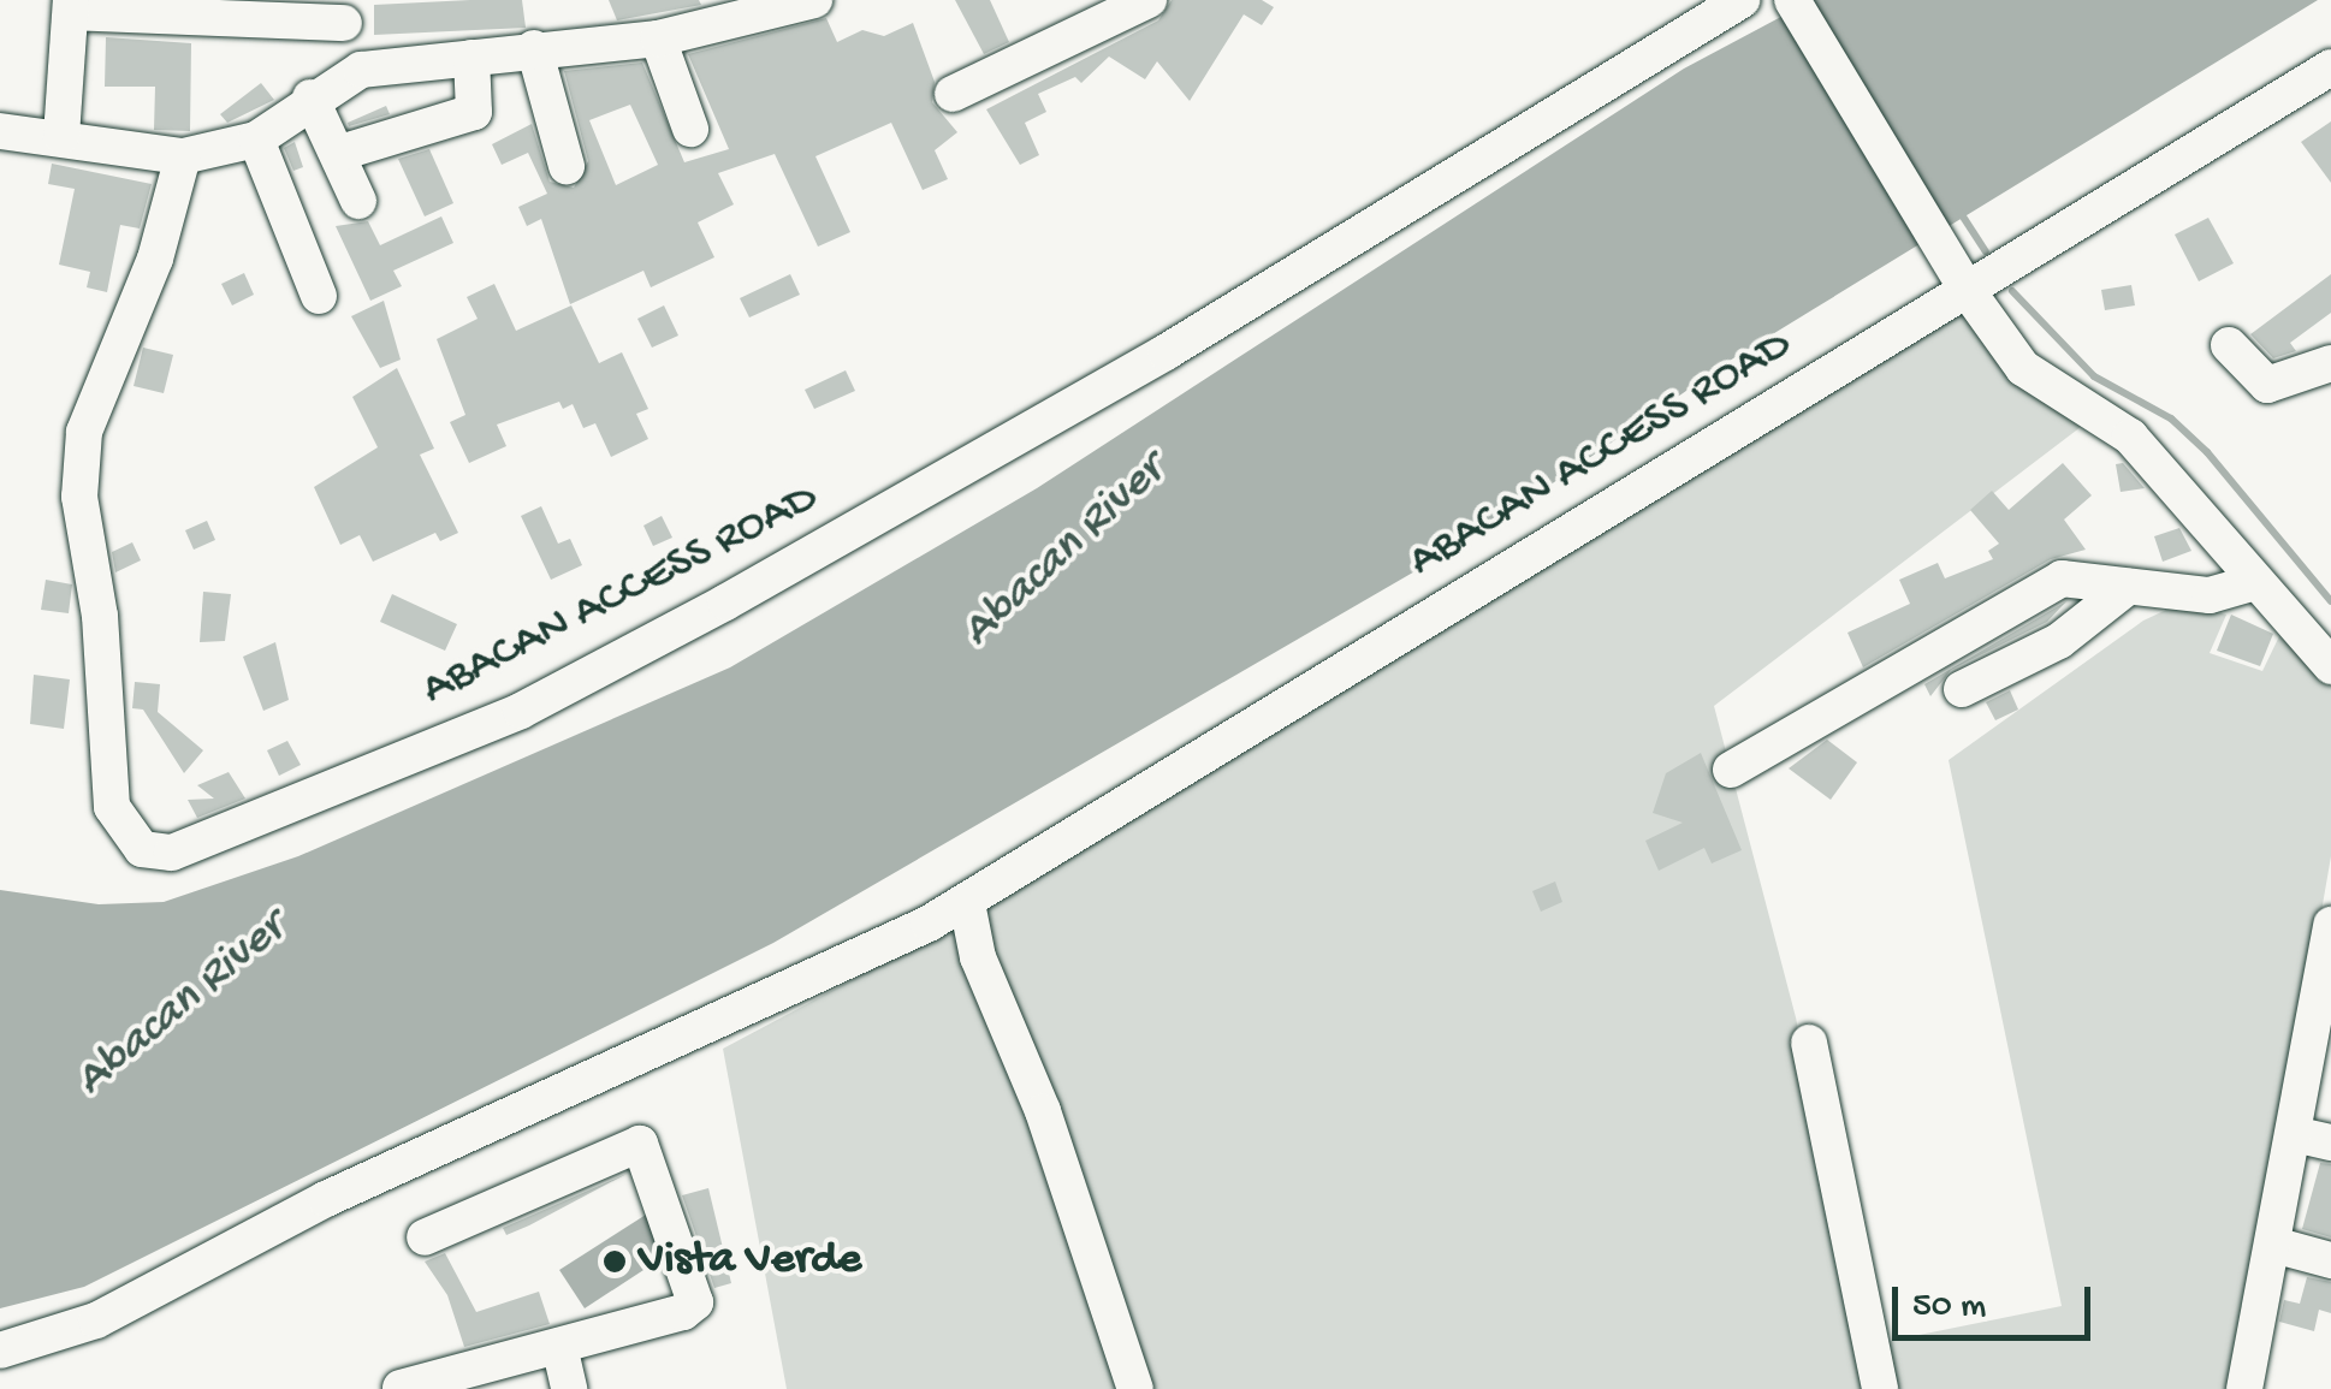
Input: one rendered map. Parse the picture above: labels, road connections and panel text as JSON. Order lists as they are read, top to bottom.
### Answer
{
  "streets": {
    "street": ["ABACAN ACCESS ROAD"]
  },
  "water": ["Abacan River"],
  "places": ["Vista Verde"],
  "scale_bar": "50 m"
}
